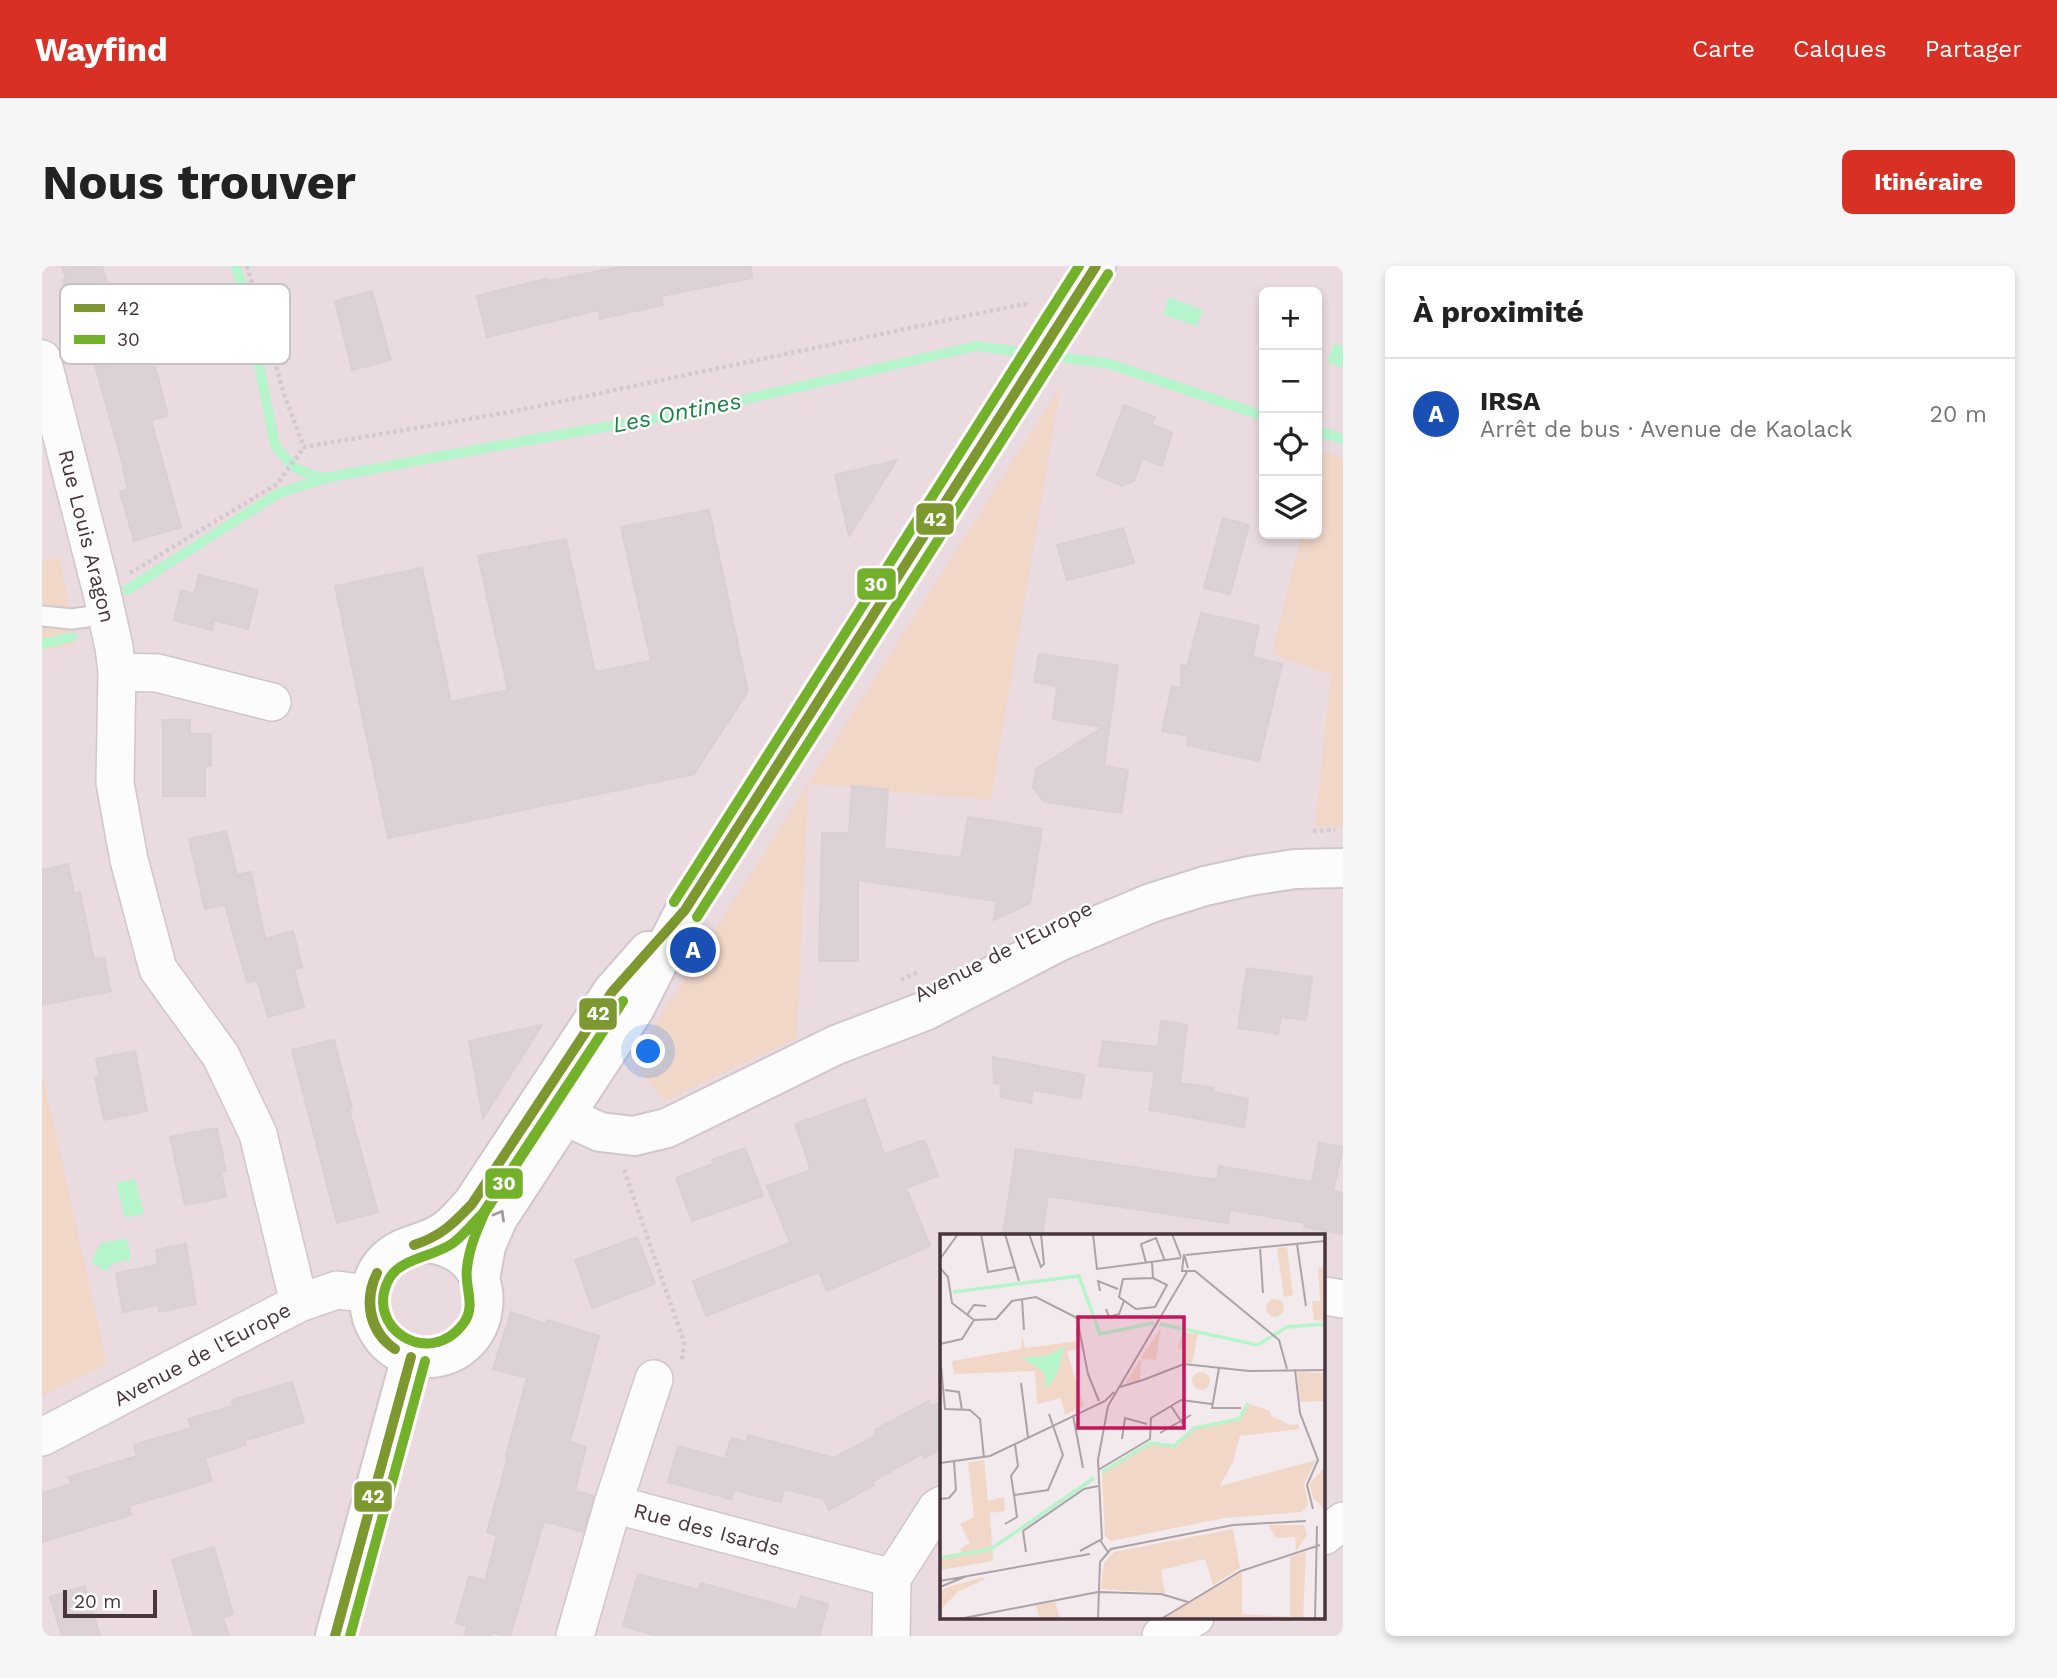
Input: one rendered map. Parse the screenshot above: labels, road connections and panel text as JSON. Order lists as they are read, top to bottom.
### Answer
{
  "streets": {
    "street": ["Rue Louis Aragon", "Avenue de l'Europe", "Rue des Isards"]
  },
  "crossings": [
    ["Rue Louis Aragon", "Avenue de l'Europe"]
  ],
  "water": ["Les Ontines"],
  "lines": ["transit line 42", "transit line 30"],
  "legend": ["42", "30"],
  "scale_bar": "20 m",
  "page": {
    "header": "Wayfind",
    "nav": ["Carte", "Calques", "Partager"],
    "buttons": "Itinéraire",
    "title": "Nous trouver",
    "heading": "À proximité",
    "map_buttons": ["+", "−"],
    "list": [
      {
        "mark": "A",
        "name": "IRSA",
        "note": "Arrêt de bus · Avenue de Kaolack",
        "value": "20 m"
      }
    ],
    "pins": "A",
    "scale": "20 m"
  }
}
